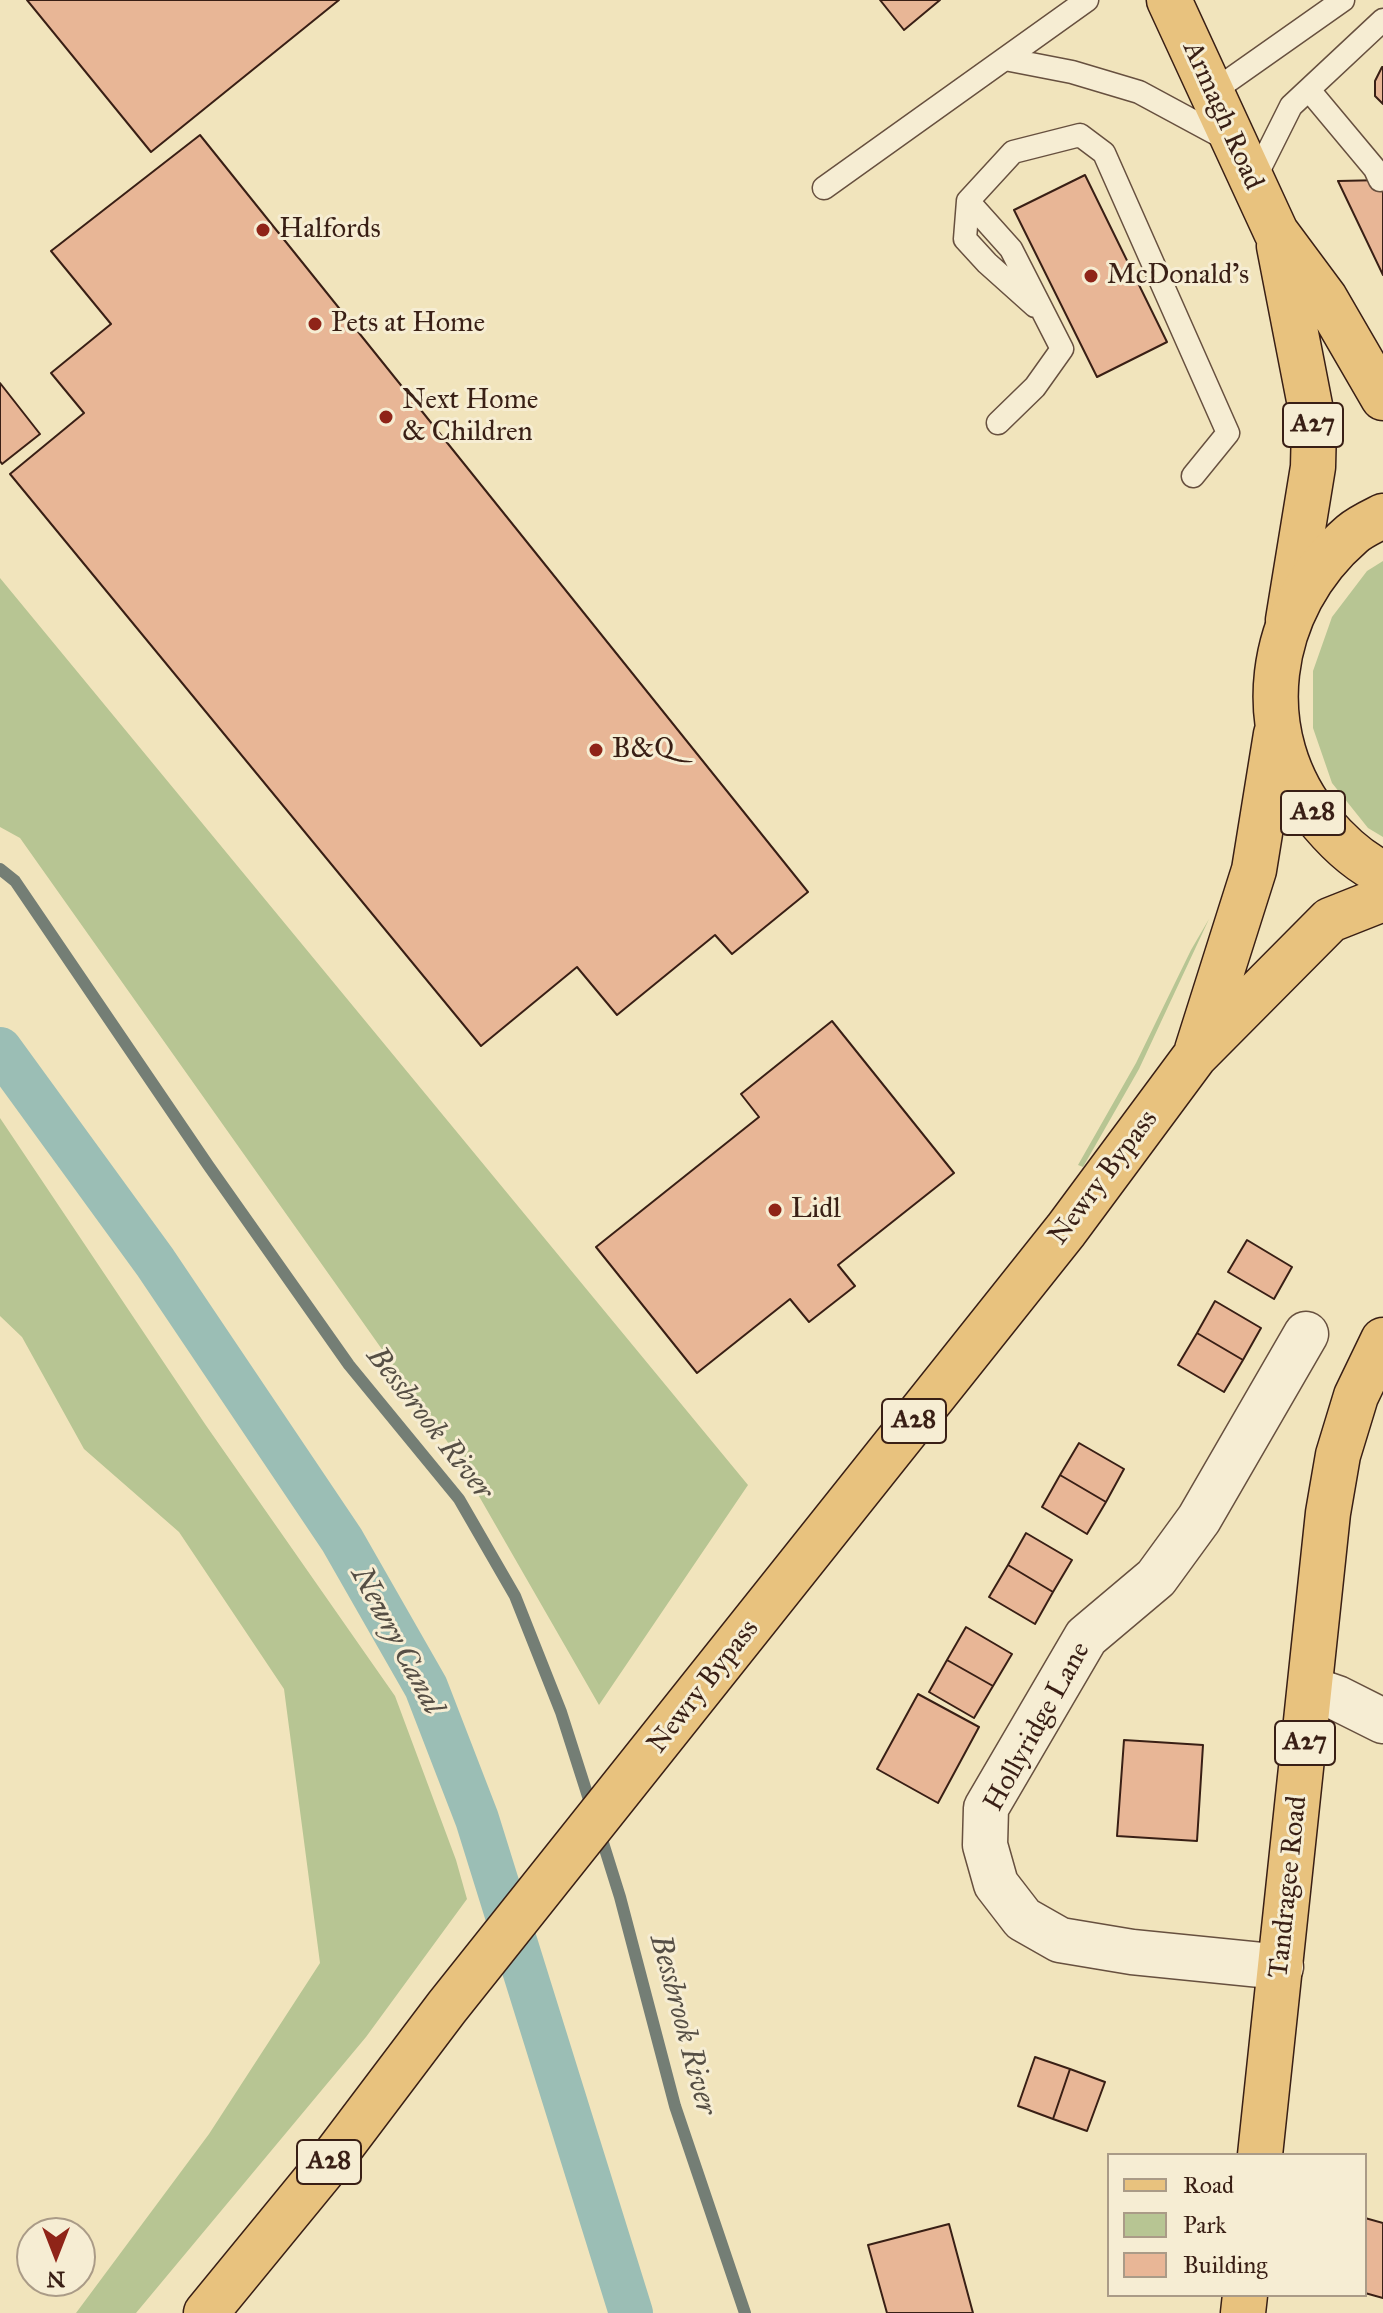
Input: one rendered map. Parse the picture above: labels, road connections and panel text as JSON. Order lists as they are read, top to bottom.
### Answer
{
  "streets": {
    "main road": [
      "Armagh Road",
      "A27",
      "A28",
      "Newry Bypass",
      "Tandragee Road"
    ],
    "street": ["Hollyridge Lane"]
  },
  "crossings": [
    ["Armagh Road", "A28"],
    ["Hollyridge Lane", "Tandragee Road"]
  ],
  "water": ["Bessbrook River", "Newry Canal"],
  "places": [
    "Halfords",
    "McDonald's",
    "Pets at Home",
    "Next Home & Children",
    "B&Q",
    "Lidl"
  ],
  "legend": ["Road", "Park", "Building"],
  "north": "bottom"
}
